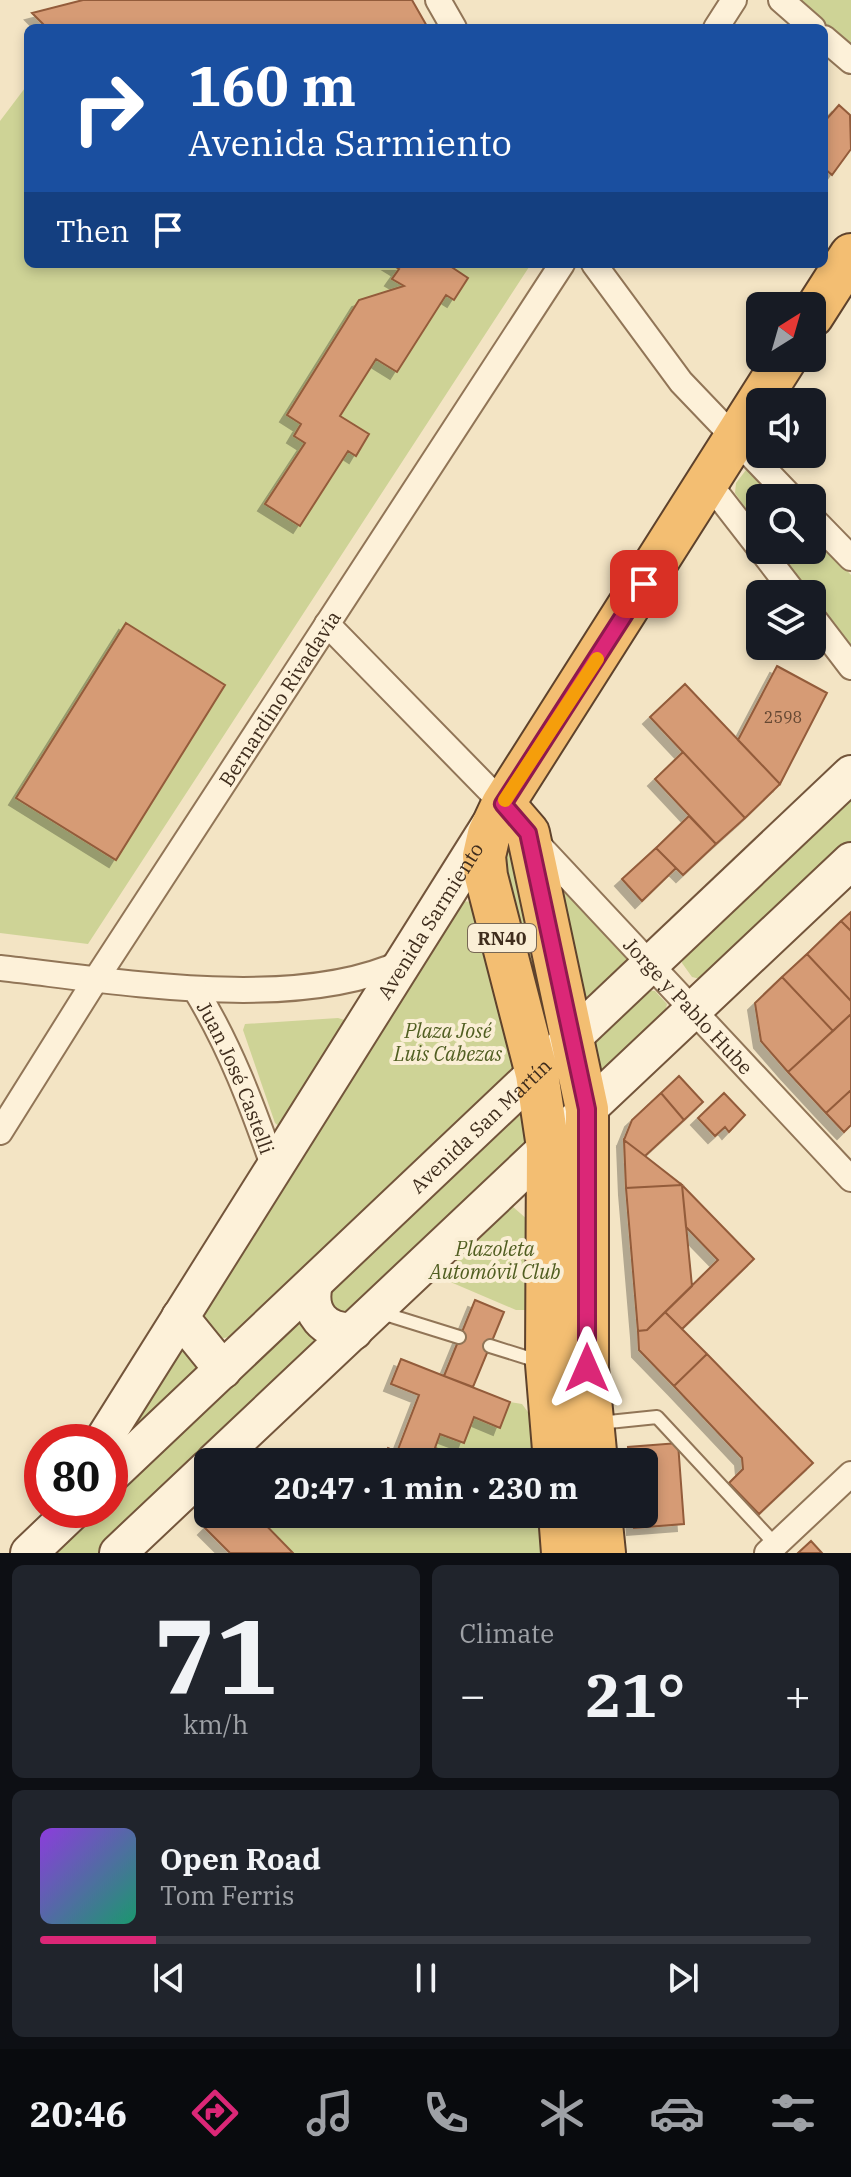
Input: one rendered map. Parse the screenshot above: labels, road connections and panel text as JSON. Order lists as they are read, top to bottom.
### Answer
{
  "streets": {
    "highway": ["Avenida Sarmiento", "RN40"],
    "main road": ["Avenida San Martín"],
    "street": ["Bernardino Rivadavia", "Jorge y Pablo Hube", "Juan José Castelli"]
  },
  "crossings": [
    ["Bernardino Rivadavia", "Jorge y Pablo Hube"],
    ["Bernardino Rivadavia", "Juan José Castelli"],
    ["Avenida Sarmiento", "RN40"],
    ["Avenida Sarmiento", "Jorge y Pablo Hube"],
    ["Avenida Sarmiento", "Juan José Castelli"],
    ["RN40", "Jorge y Pablo Hube"],
    ["RN40", "Avenida San Martín"],
    ["Jorge y Pablo Hube", "Avenida San Martín"]
  ],
  "parks": ["Plaza José Luis Cabezas", "Plazoleta Automóvil Club"],
  "house_numbers": ["2598"],
  "north": "top right",
  "page": {
    "turn": ["160 m", "Avenida Sarmiento"],
    "then": "Then",
    "limit": "80",
    "trip": "20:47 · 1 min · 230 m",
    "tile": [
      ["71", "km/h"],
      "Climate"
    ],
    "heat": ["−", "21°", "+"],
    "song": ["Open Road", "Tom Ferris"],
    "tabs": "20:46"
  }
}
